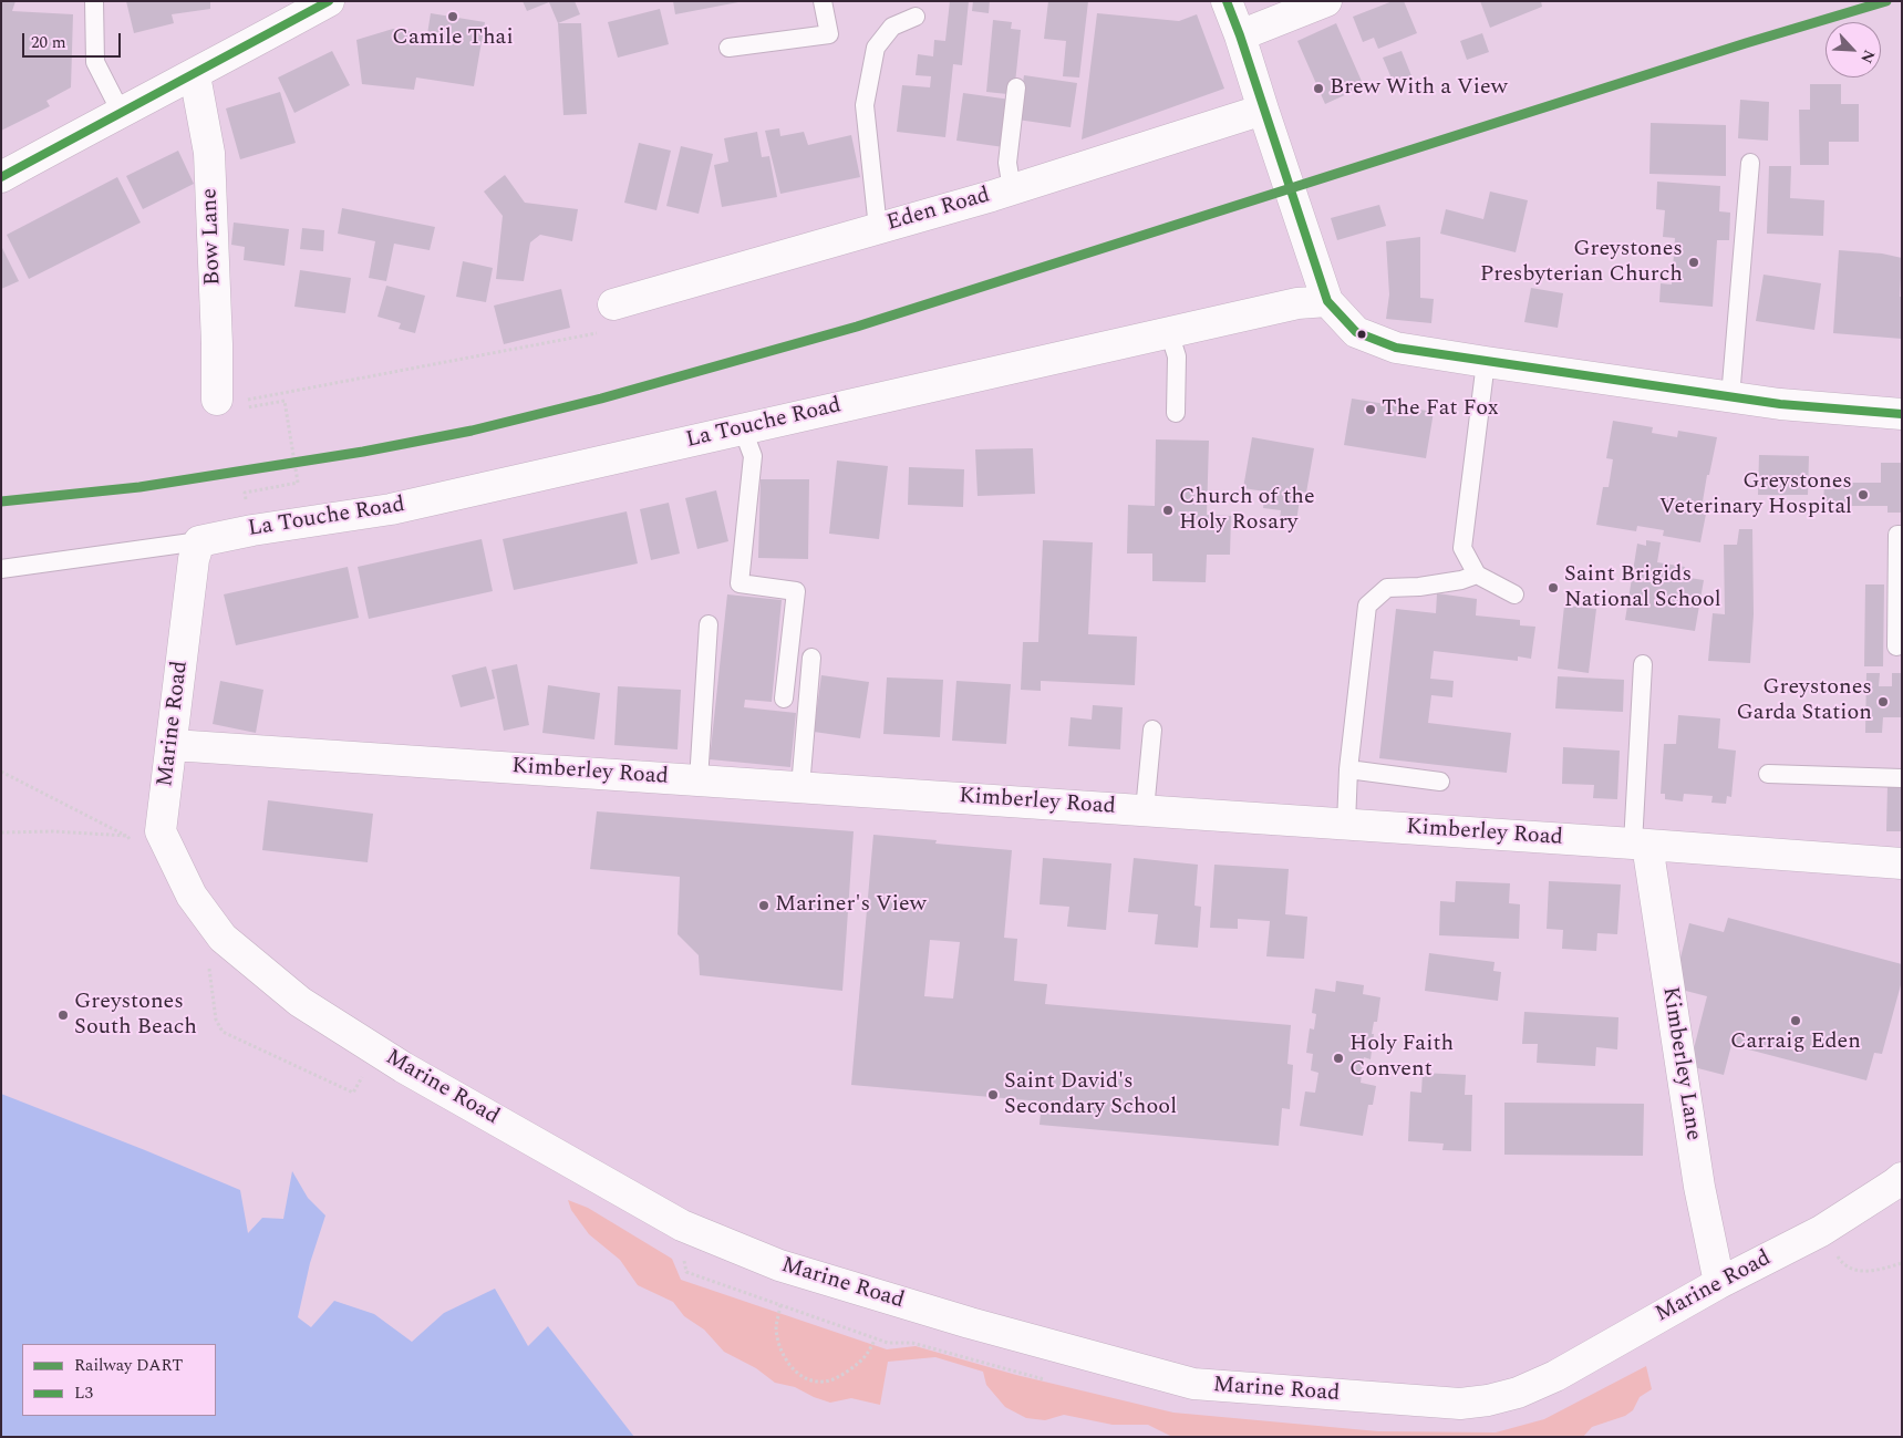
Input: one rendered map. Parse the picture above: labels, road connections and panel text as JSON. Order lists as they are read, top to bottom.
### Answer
{
  "streets": {
    "street": [
      "Eden Road",
      "Bow Lane",
      "La Touche Road",
      "Marine Road",
      "Kimberley Road",
      "Kimberley Lane"
    ]
  },
  "crossings": [
    ["La Touche Road", "Marine Road"],
    ["Marine Road", "Kimberley Road"],
    ["Marine Road", "Kimberley Lane"],
    ["Kimberley Road", "Kimberley Lane"]
  ],
  "places": [
    "Camile Thai",
    "Brew With a View",
    "Greystones Presbyterian Church",
    "The Fat Fox",
    "Greystones Veterinary Hospital",
    "Church of the Holy Rosary",
    "Saint Brigids National School",
    "Greystones Garda Station",
    "Mariner's View",
    "Greystones South Beach",
    "Carraig Eden",
    "Holy Faith Convent",
    "Saint David's Secondary School"
  ],
  "lines": ["rail line DART", "transit line L3"],
  "legend": ["Railway DART", "L3"],
  "scale_bar": "20 m",
  "north": "bottom right"
}
